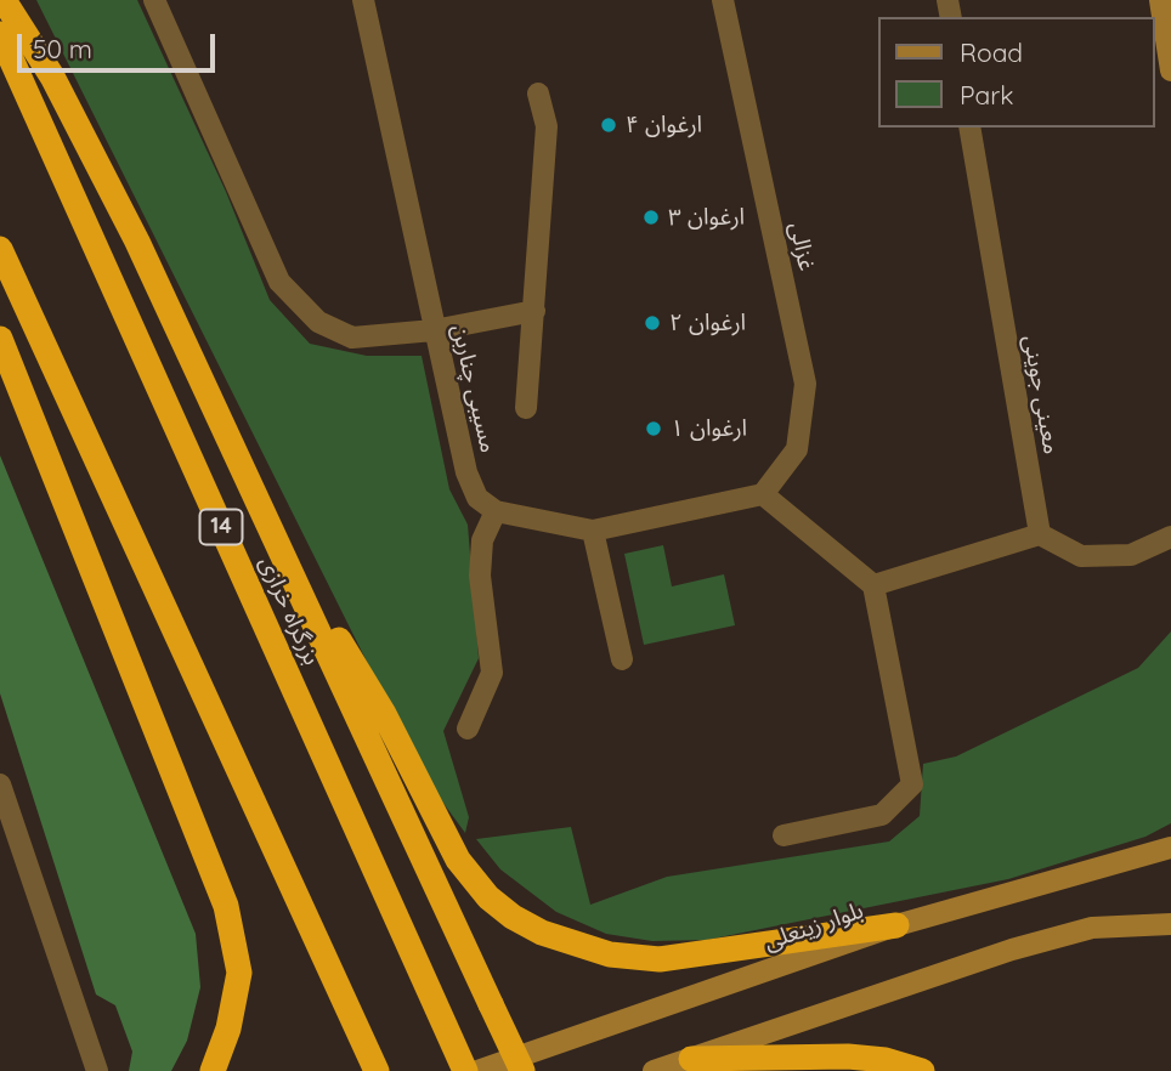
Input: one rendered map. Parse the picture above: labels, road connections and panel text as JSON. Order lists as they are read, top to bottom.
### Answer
{
  "streets": {
    "highway": ["14", "بزرگراه خرازی"],
    "main road": ["بلوار زینعلی"],
    "street": ["غزالی", "مسیبی چناربن", "معینی جوینی"]
  },
  "places": [
    "ارغوان ۴",
    "ارغوان ۳",
    "ارغوان ۲",
    "ارغوان ۱"
  ],
  "legend": ["Road", "Park"],
  "scale_bar": "50 m"
}
